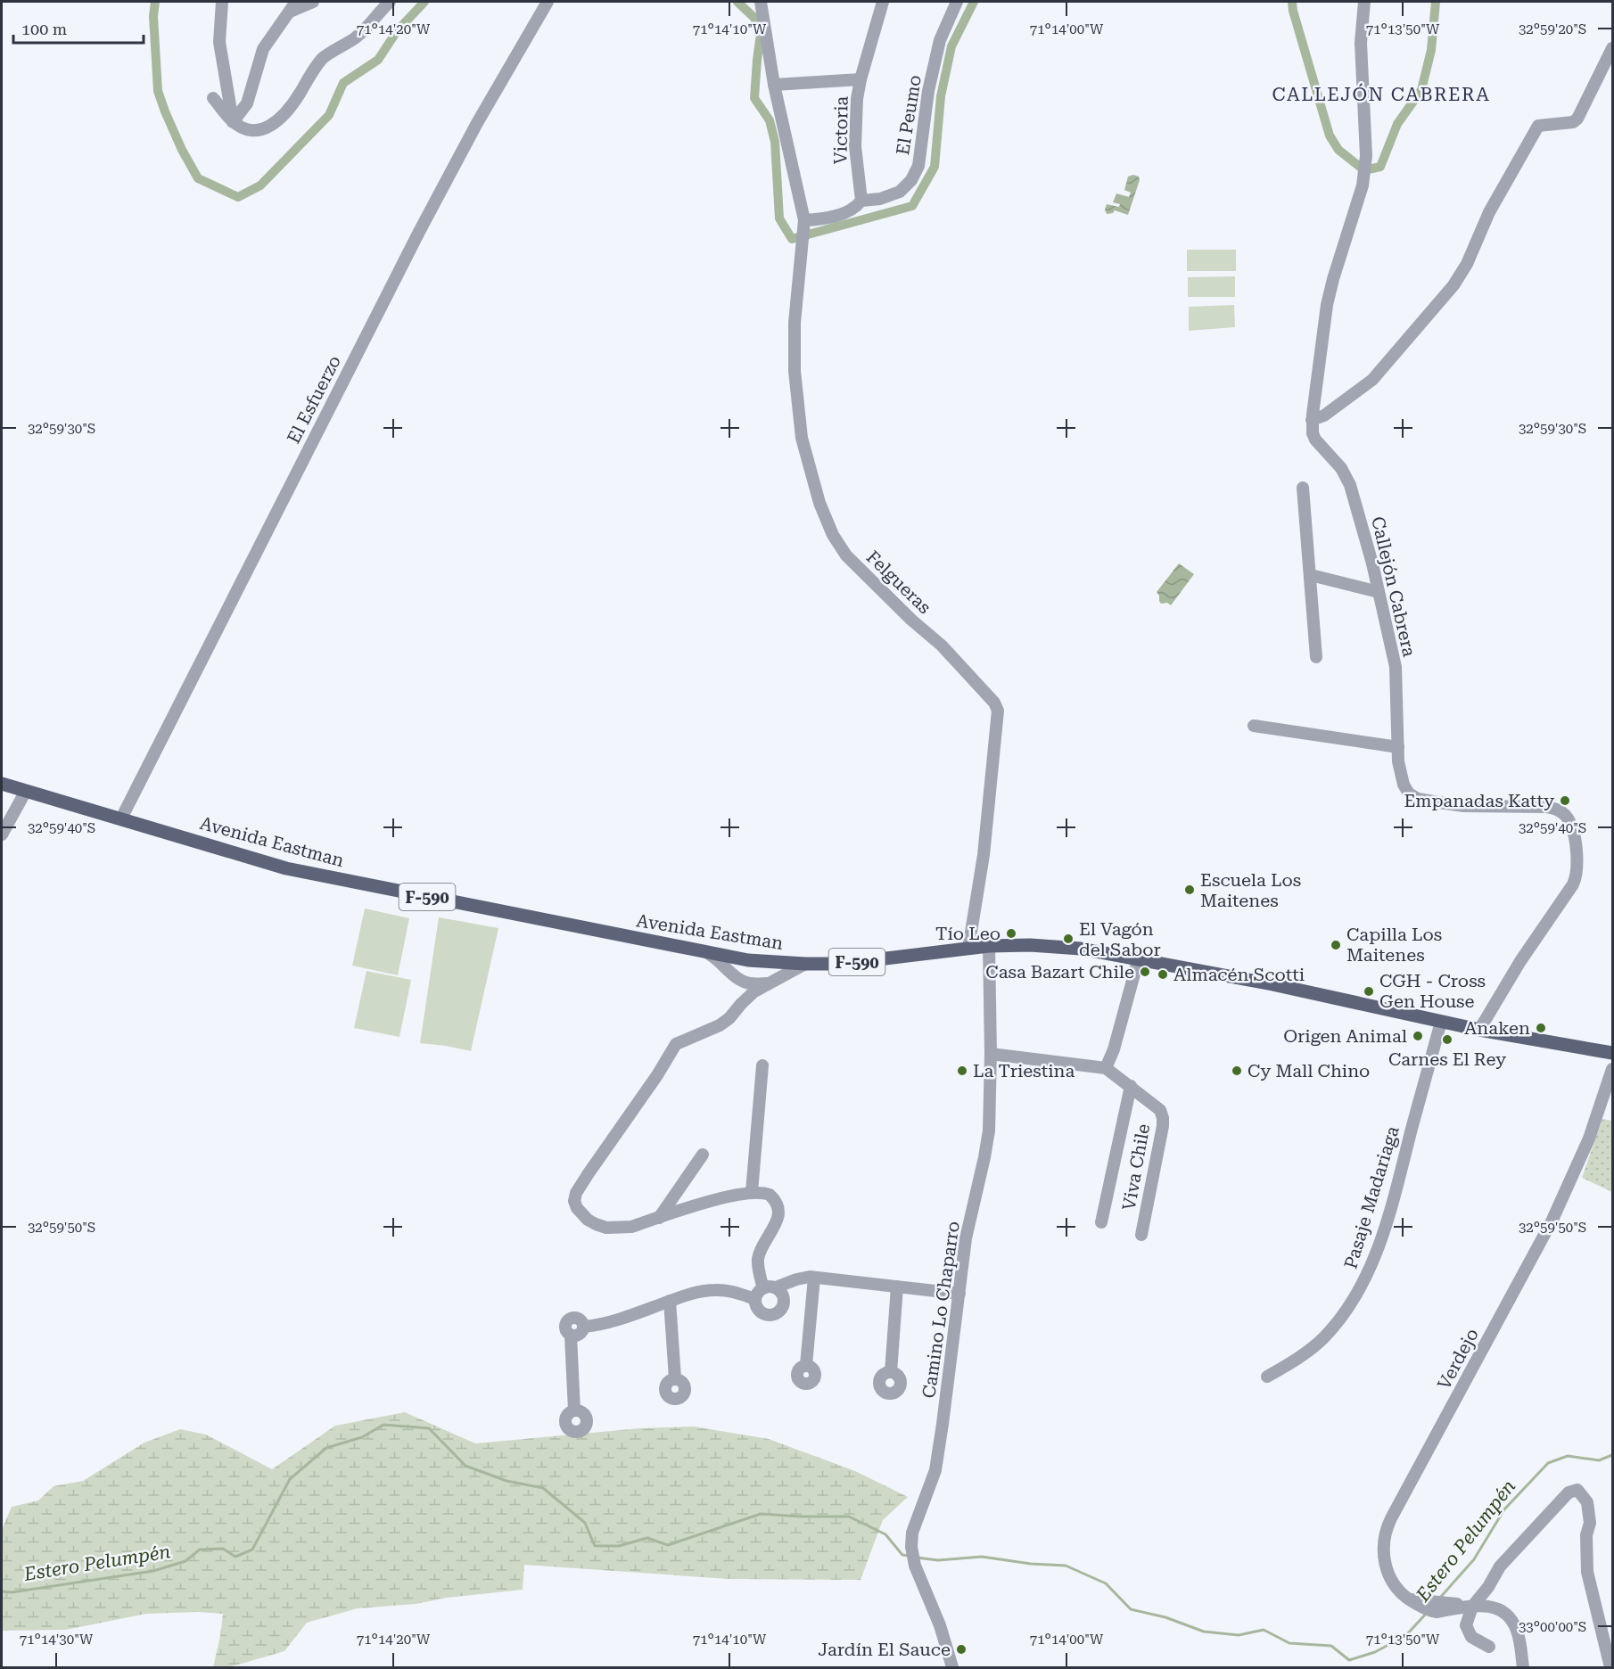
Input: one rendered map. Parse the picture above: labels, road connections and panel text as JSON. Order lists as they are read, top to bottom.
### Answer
{
  "streets": {
    "main road": ["Avenida Eastman", "F-590"],
    "street": [
      "El Peumo",
      "Victoria",
      "El Esfuerzo",
      "Felgueras",
      "Callejón Cabrera",
      "Viva Chile",
      "Pasaje Madariaga",
      "Camino Lo Chaparro",
      "Verdejo"
    ]
  },
  "crossings": [
    ["El Peumo", "Victoria"],
    ["El Esfuerzo", "Avenida Eastman"],
    ["Felgueras", "Avenida Eastman"],
    ["Callejón Cabrera", "Avenida Eastman"],
    ["Avenida Eastman", "Pasaje Madariaga"],
    ["Avenida Eastman", "Camino Lo Chaparro"],
    ["Viva Chile", "Camino Lo Chaparro"]
  ],
  "districts": ["CALLEJÓN CABRERA"],
  "water": ["Estero Pelumpén"],
  "places": [
    "Empanadas Katty",
    "Escuela Los Maitenes",
    "Tío Leo",
    "El Vagón del Sabor",
    "Capilla Los Maitenes",
    "Casa Bazart Chile",
    "Almacén Scotti",
    "CGH - Cross Gen House",
    "Anaken",
    "Origen Animal",
    "Carnes El Rey",
    "La Triestina",
    "Cy Mall Chino",
    "Jardín El Sauce"
  ],
  "scale_bar": "100 m",
  "coordinates": [
    "32°59'20\"S",
    "71°14'20\"W",
    "71°14'10\"W",
    "71°14'00\"W",
    "71°13'50\"W",
    "32°59'30\"S",
    "32°59'40\"S",
    "32°59'50\"S",
    "33°00'00\"S",
    "71°14'30\"W"
  ]
}
